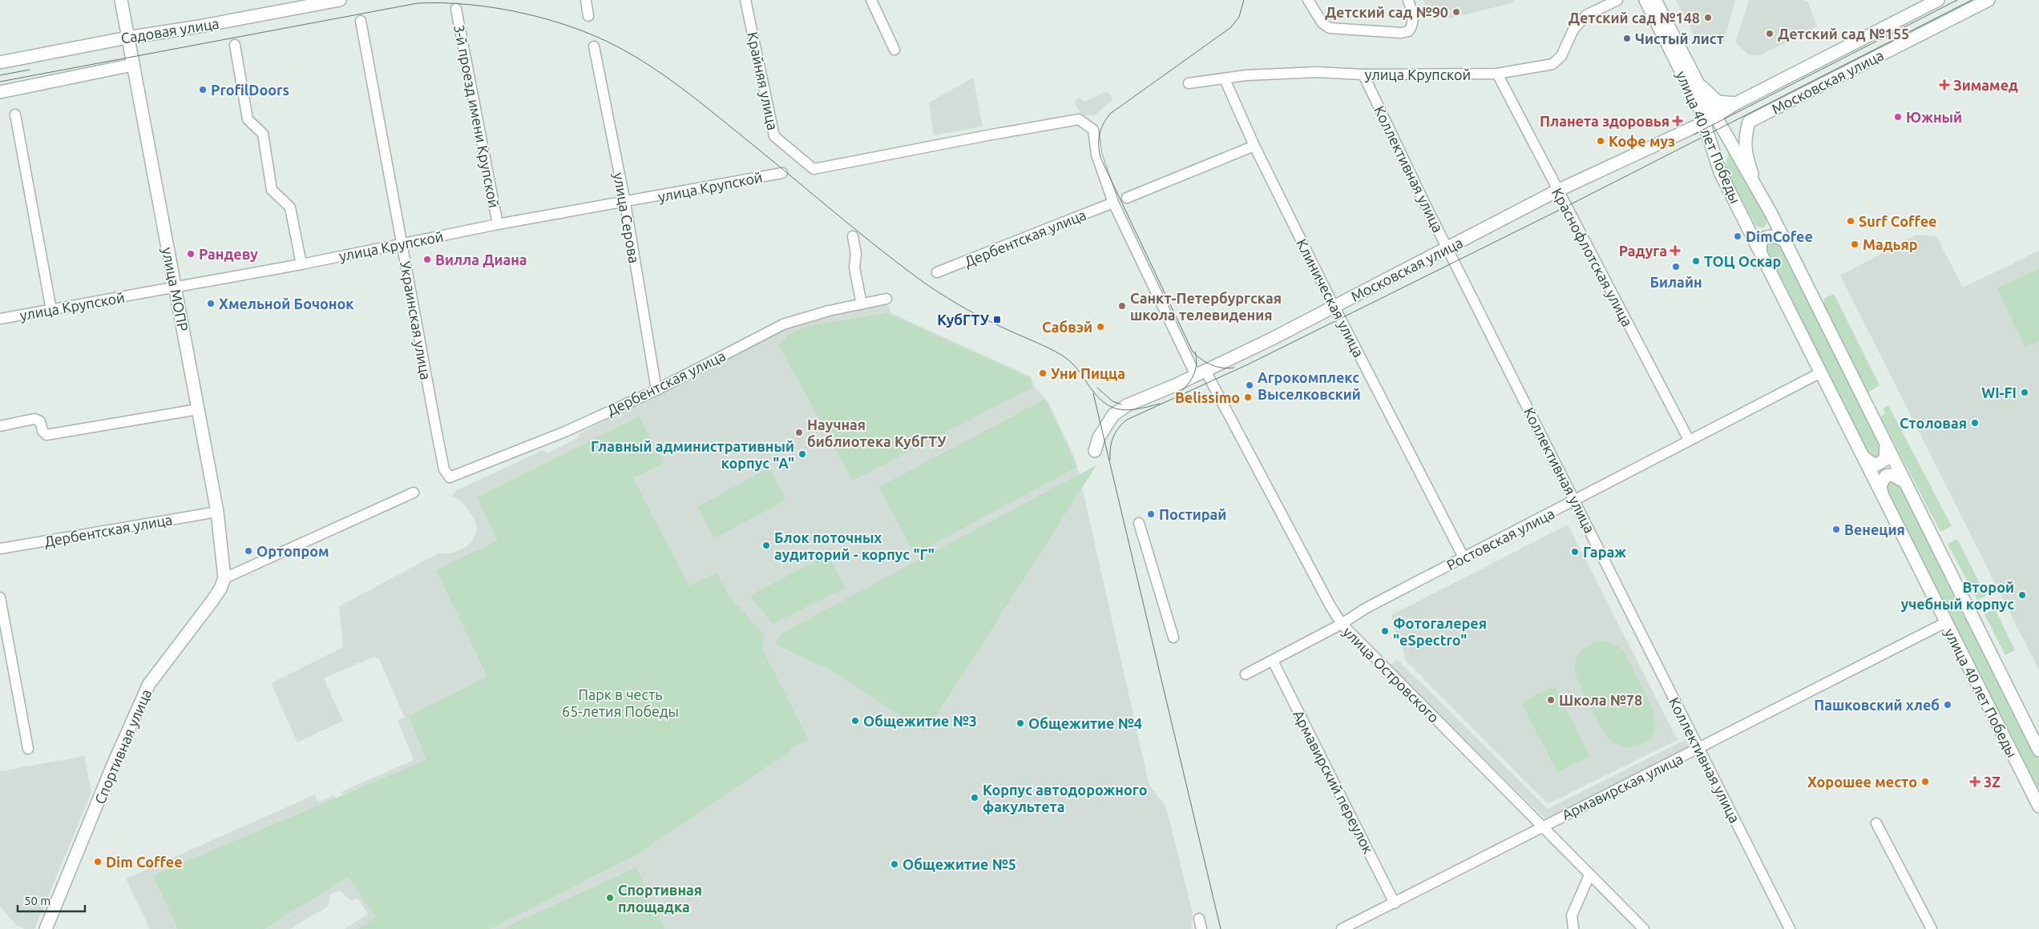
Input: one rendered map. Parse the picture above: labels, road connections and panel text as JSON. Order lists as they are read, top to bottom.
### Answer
{
  "streets": {
    "main road": [
      "Садовая улица",
      "Московская улица",
      "улица 40 лет Победы",
      "улица МОПР",
      "Спортивная улица"
    ],
    "street": [
      "улица Крупской",
      "Крайняя улица",
      "3-й проезд имени Крупской",
      "Коллективная улица",
      "улица Серова",
      "Дербентская улица",
      "Краснофлотская улица",
      "Клиническая улица",
      "Украинская улица",
      "Ростовская улица",
      "улица Островского",
      "Армавирский переулок",
      "Армавирская улица"
    ]
  },
  "crossings": [
    ["Садовая улица", "улица МОПР"],
    ["улица Крупской", "3-й проезд имени Крупской"],
    ["улица Крупской", "Коллективная улица"],
    ["улица Крупской", "улица Серова"],
    ["улица Крупской", "Краснофлотская улица"],
    ["улица Крупской", "улица МОПР"],
    ["улица Крупской", "Клиническая улица"],
    ["улица Крупской", "Украинская улица"],
    ["Крайняя улица", "улица Островского"],
    ["Московская улица", "улица 40 лет Победы"],
    ["Московская улица", "Коллективная улица"],
    ["Московская улица", "Краснофлотская улица"],
    ["Московская улица", "Клиническая улица"],
    ["Московская улица", "улица Островского"],
    ["улица 40 лет Победы", "Ростовская улица"],
    ["улица 40 лет Победы", "Армавирская улица"],
    ["Коллективная улица", "Ростовская улица"],
    ["Коллективная улица", "Армавирская улица"],
    ["улица Серова", "Дербентская улица"],
    ["Дербентская улица", "улица МОПР"],
    ["Дербентская улица", "Украинская улица"],
    ["Дербентская улица", "улица Островского"],
    ["Краснофлотская улица", "Ростовская улица"],
    ["улица МОПР", "Спортивная улица"],
    ["Клиническая улица", "Ростовская улица"],
    ["Ростовская улица", "улица Островского"],
    ["Ростовская улица", "Армавирский переулок"],
    ["улица Островского", "Армавирская улица"],
    ["Армавирский переулок", "Армавирская улица"]
  ],
  "parks": ["Парк в честь 65-летия Победы"],
  "places": {
    "other": [
      "Детский сад №90",
      "Детский сад №148",
      "Детский сад №155",
      "Чистый лист",
      "ProfilDoors",
      "Южный",
      "Кофе муз",
      "Surf Coffee",
      "DimCofee",
      "Мадьяр",
      "Рандеву",
      "Вилла Диана",
      "ТОЦ Оскар",
      "Билайн",
      "Хмельной Бочонок",
      "Санкт-Петербургская школа телевидения",
      "Сабвэй",
      "Уни Пицца",
      "Агрокомплекс Выселковский",
      "WI-FI",
      "Belissimo",
      "Столовая",
      "Научная библиотека КубГТУ",
      "Главный административный корпус \"А\"",
      "Постирай",
      "Венеция",
      "Блок поточных аудиторий - корпус \"Г\"",
      "Ортопром",
      "Гараж",
      "Второй учебный корпус",
      "Фотогалерея \"eSpectro\"",
      "Школа №78",
      "Пашковский хлеб",
      "Общежитие №3",
      "Общежитие №4",
      "Хорошее место",
      "Корпус автодорожного факультета",
      "Dim Coffee",
      "Общежитие №5",
      "Спортивная площадка"
    ],
    "health": [
      "Зимамед",
      "Планета здоровья",
      "Радуга",
      "3Z"
    ],
    "transit": ["КубГТУ"]
  },
  "scale_bar": "50 m"
}
